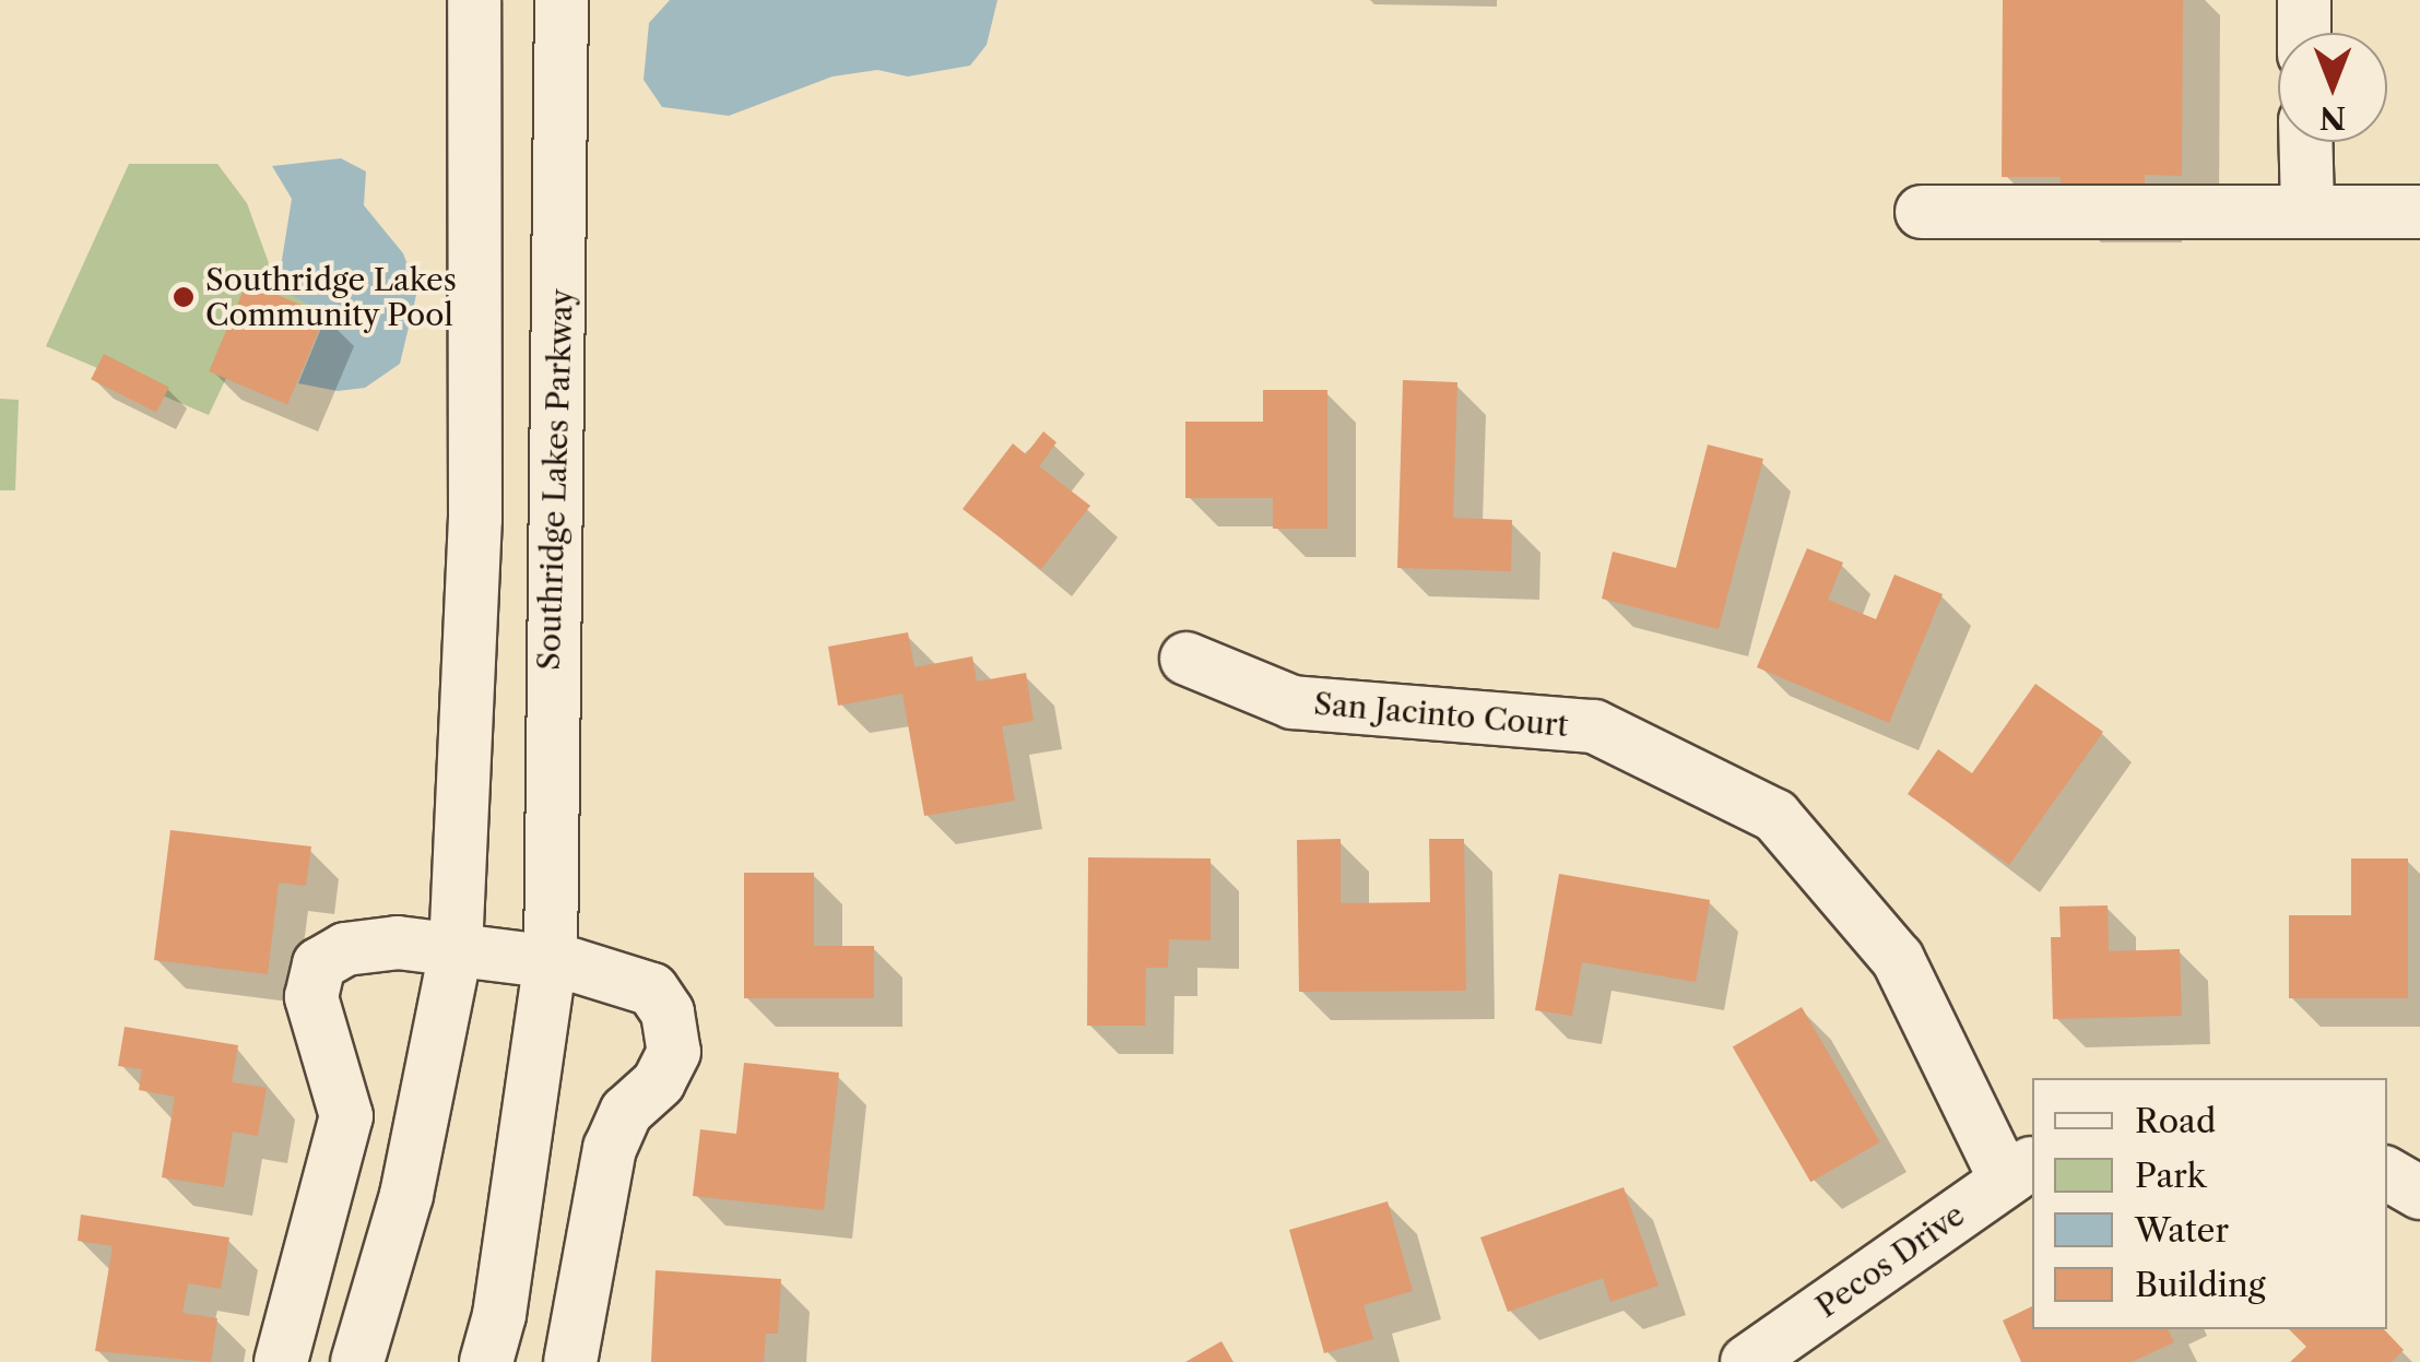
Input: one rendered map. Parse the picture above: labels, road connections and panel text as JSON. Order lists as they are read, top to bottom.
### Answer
{
  "streets": {
    "street": ["Southridge Lakes Parkway", "San Jacinto Court", "Pecos Drive"]
  },
  "crossings": [
    ["San Jacinto Court", "Pecos Drive"]
  ],
  "places": ["Southridge Lakes Community Pool"],
  "legend": [
    "Road",
    "Park",
    "Water",
    "Building"
  ],
  "north": "bottom"
}
